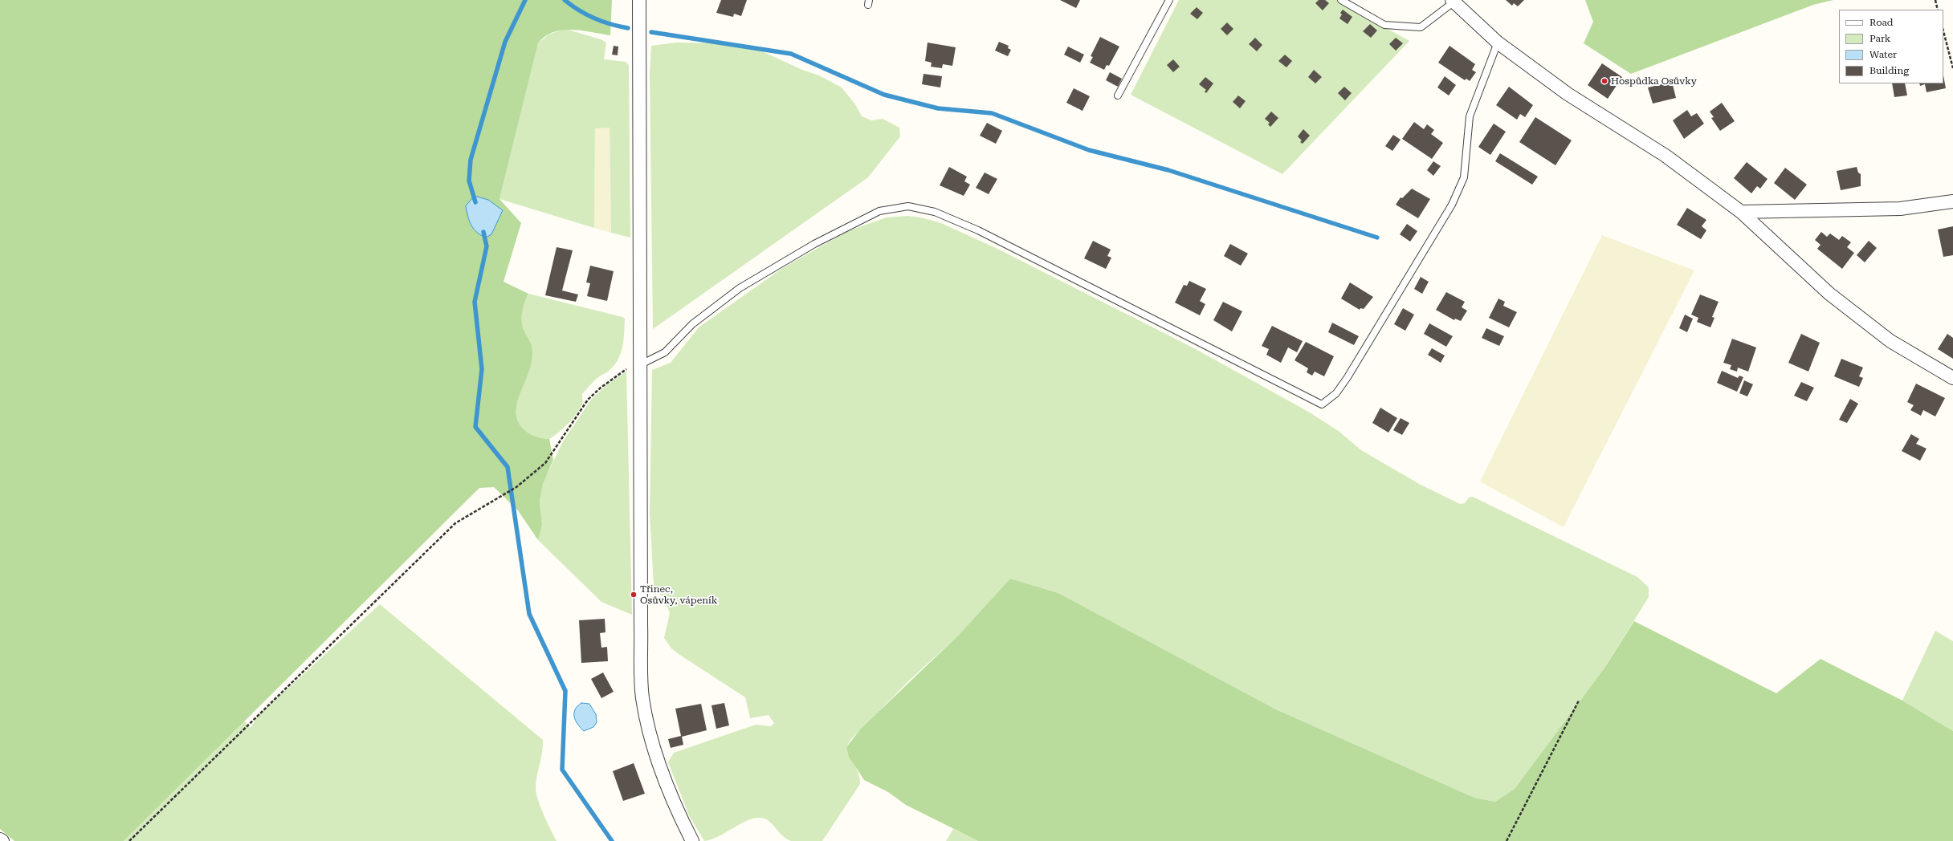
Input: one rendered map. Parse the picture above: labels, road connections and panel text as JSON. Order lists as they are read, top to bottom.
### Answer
{
  "places": ["Hospůdka Osůvky", "Třinec, Osůvky, vápeník"],
  "legend": [
    "Road",
    "Park",
    "Water",
    "Building"
  ]
}
